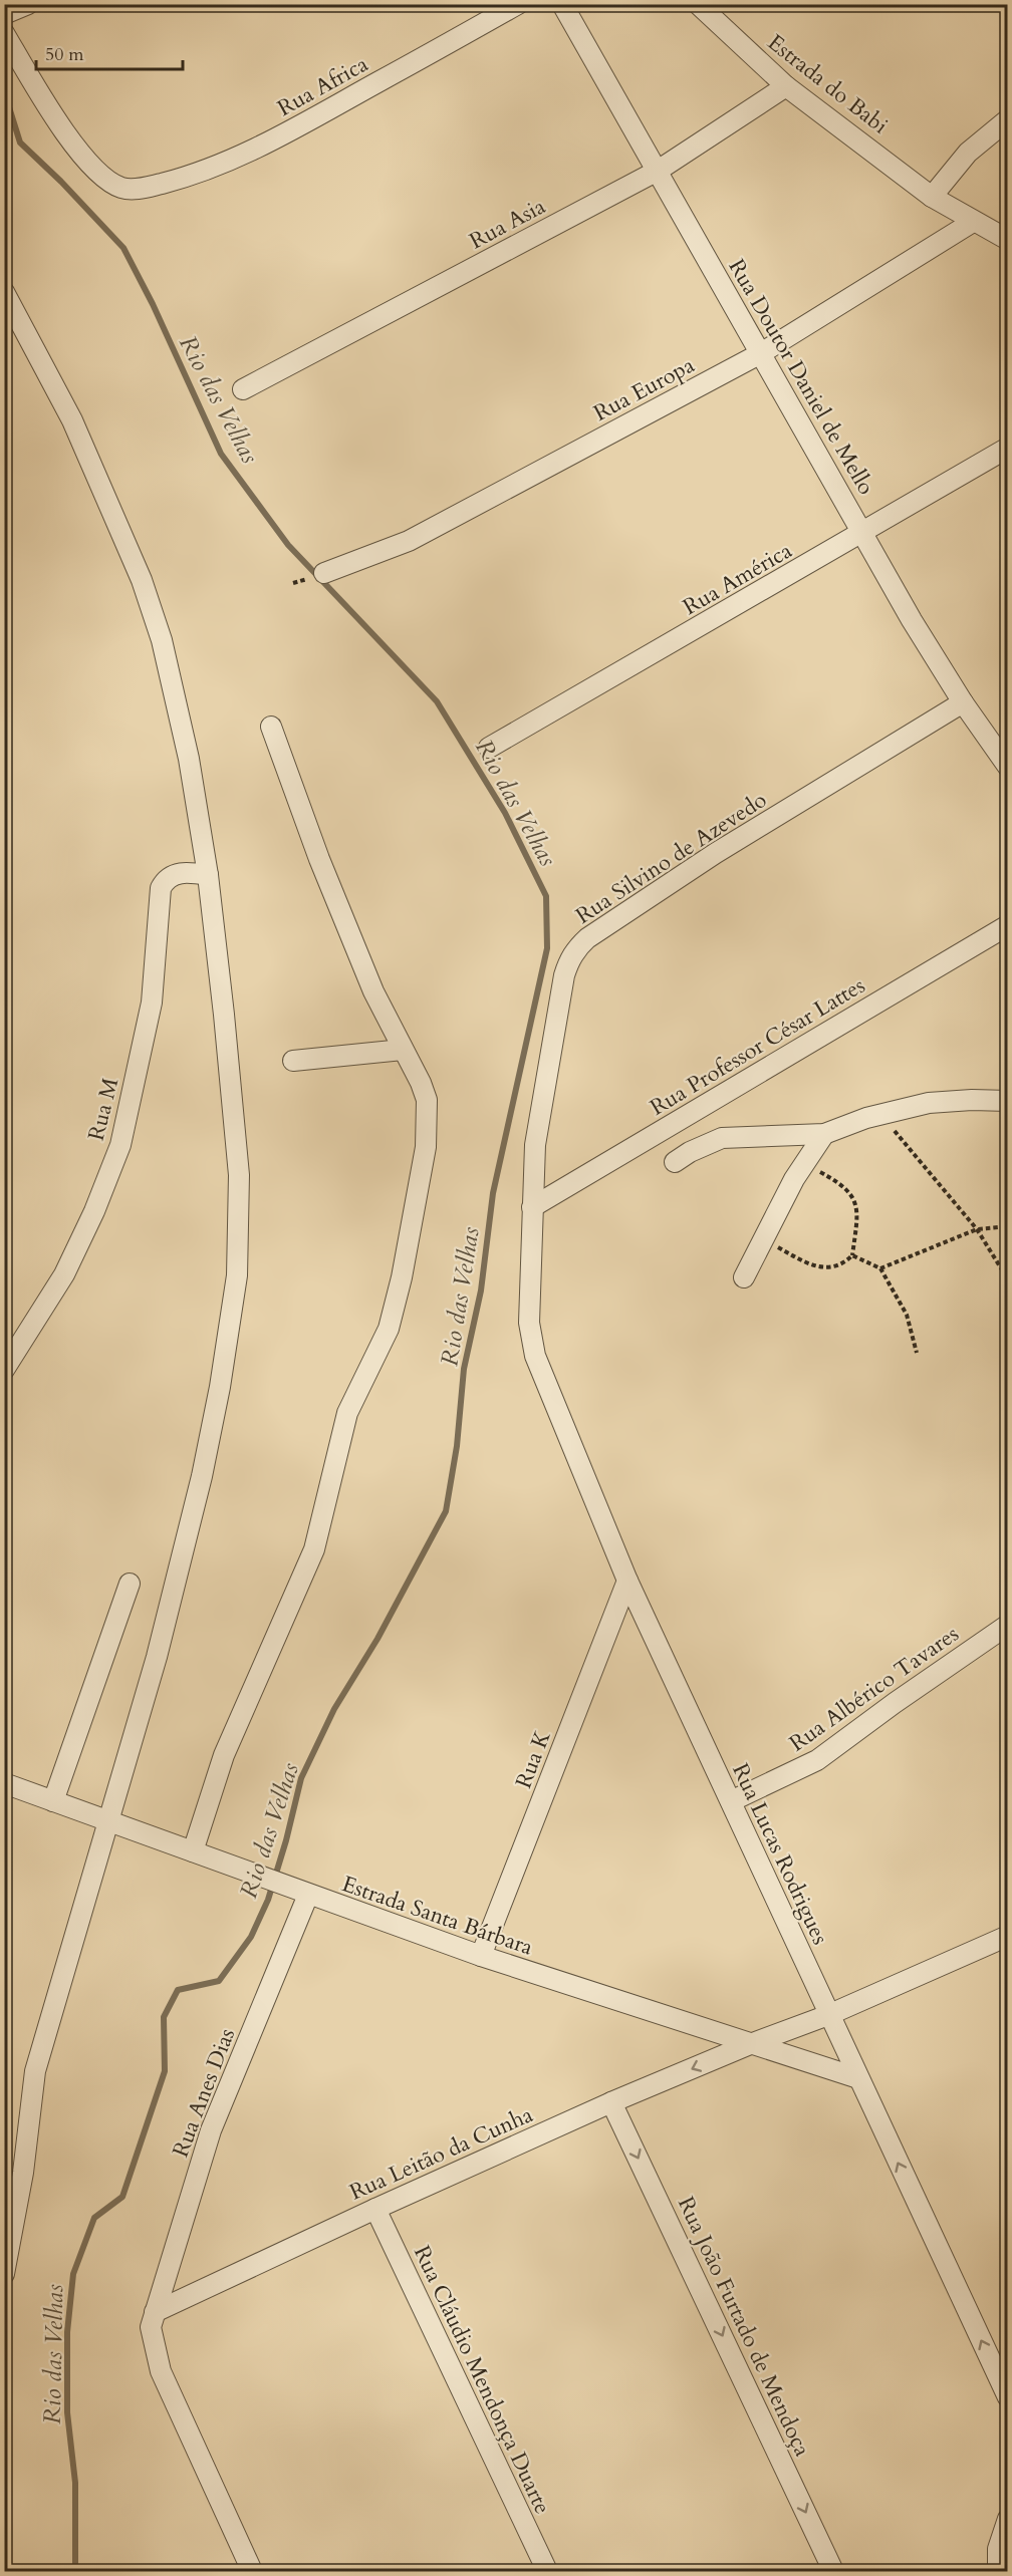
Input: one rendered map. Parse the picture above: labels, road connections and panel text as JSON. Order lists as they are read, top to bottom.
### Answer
{
  "streets": {
    "street": [
      "Estrada do Babi",
      "Rua Africa",
      "Rua Asia",
      "Rua Doutor Daniel de Mello",
      "Rua Europa",
      "Rua América",
      "Rua Silvino de Azevedo",
      "Rua Professor César Lattes",
      "Rua M",
      "Rua Albérico Tavares",
      "Rua K",
      "Rua Lucas Rodrigues",
      "Estrada Santa Bárbara",
      "Rua Anes Dias",
      "Rua Leitão da Cunha",
      "Rua João Furtado de Mendoça",
      "Rua Cláudio Mendonça Duarte"
    ]
  },
  "crossings": [
    ["Estrada do Babi", "Rua Asia"],
    ["Estrada do Babi", "Rua Europa"],
    ["Rua Asia", "Rua Doutor Daniel de Mello"],
    ["Rua Doutor Daniel de Mello", "Rua Europa"],
    ["Rua Doutor Daniel de Mello", "Rua América"],
    ["Rua Doutor Daniel de Mello", "Rua Silvino de Azevedo"],
    ["Rua Silvino de Azevedo", "Rua Professor César Lattes"],
    ["Rua Silvino de Azevedo", "Rua Lucas Rodrigues"],
    ["Rua Albérico Tavares", "Rua Lucas Rodrigues"],
    ["Rua K", "Rua Lucas Rodrigues"],
    ["Rua K", "Estrada Santa Bárbara"],
    ["Rua Lucas Rodrigues", "Estrada Santa Bárbara"],
    ["Rua Lucas Rodrigues", "Rua Leitão da Cunha"],
    ["Estrada Santa Bárbara", "Rua Anes Dias"],
    ["Estrada Santa Bárbara", "Rua Leitão da Cunha"],
    ["Rua Anes Dias", "Rua Leitão da Cunha"],
    ["Rua Leitão da Cunha", "Rua João Furtado de Mendoça"],
    ["Rua Leitão da Cunha", "Rua Cláudio Mendonça Duarte"]
  ],
  "one_way": ["Rua João Furtado de Mendoça"],
  "water": ["Rio das Velhas"],
  "scale_bar": "50 m"
}
